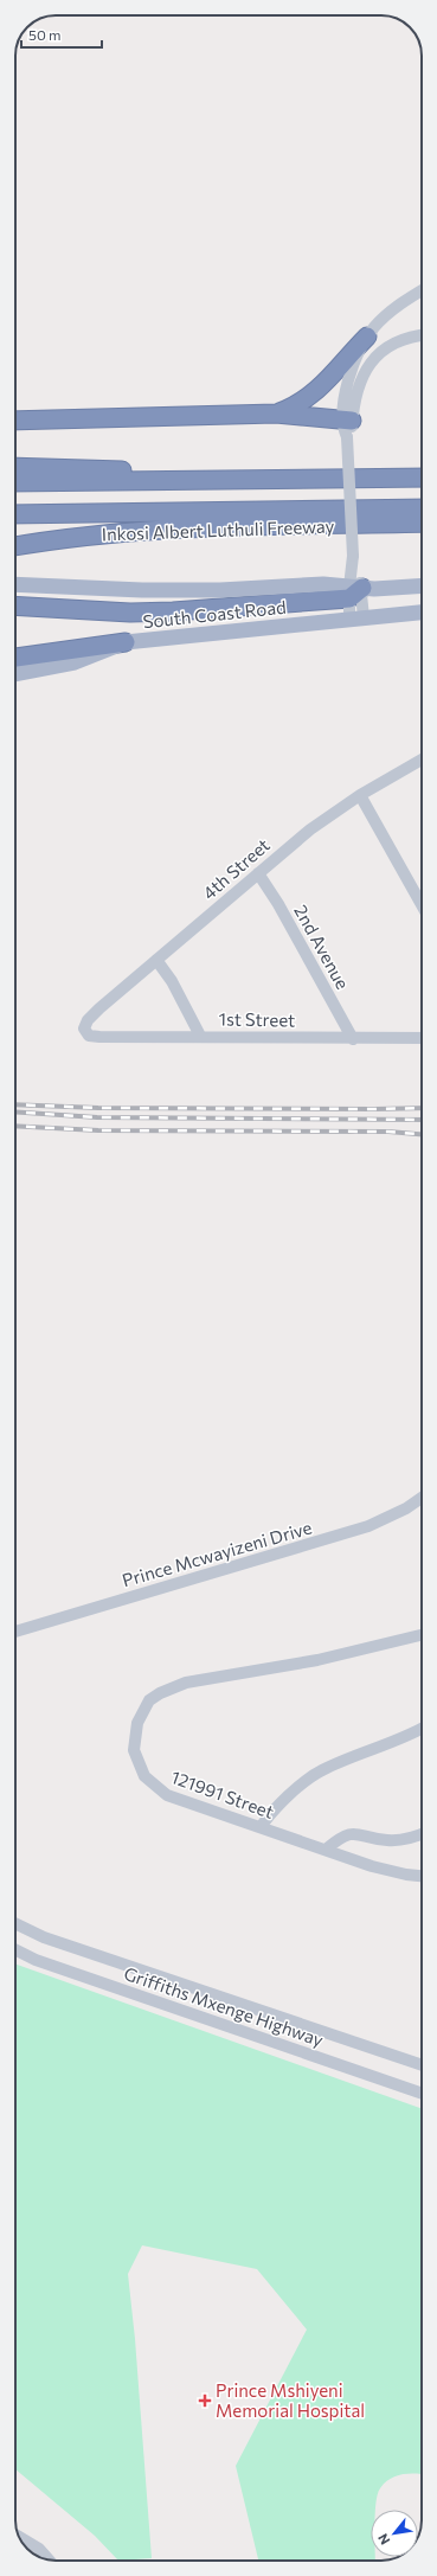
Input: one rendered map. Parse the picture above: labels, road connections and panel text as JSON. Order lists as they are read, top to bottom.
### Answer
{
  "streets": {
    "highway": ["Inkosi Albert Luthuli Freeway"],
    "main road": ["South Coast Road"],
    "street": [
      "4th Street",
      "2nd Avenue",
      "1st Street",
      "Prince Mcwayizeni Drive",
      "121991 Street",
      "Griffiths Mxenge Highway"
    ]
  },
  "crossings": [
    ["4th Street", "2nd Avenue"],
    ["4th Street", "1st Street"],
    ["2nd Avenue", "1st Street"]
  ],
  "places": {
    "health": ["Prince Mshiyeni Memorial Hospital"]
  },
  "scale_bar": "50 m",
  "north": "bottom left"
}
